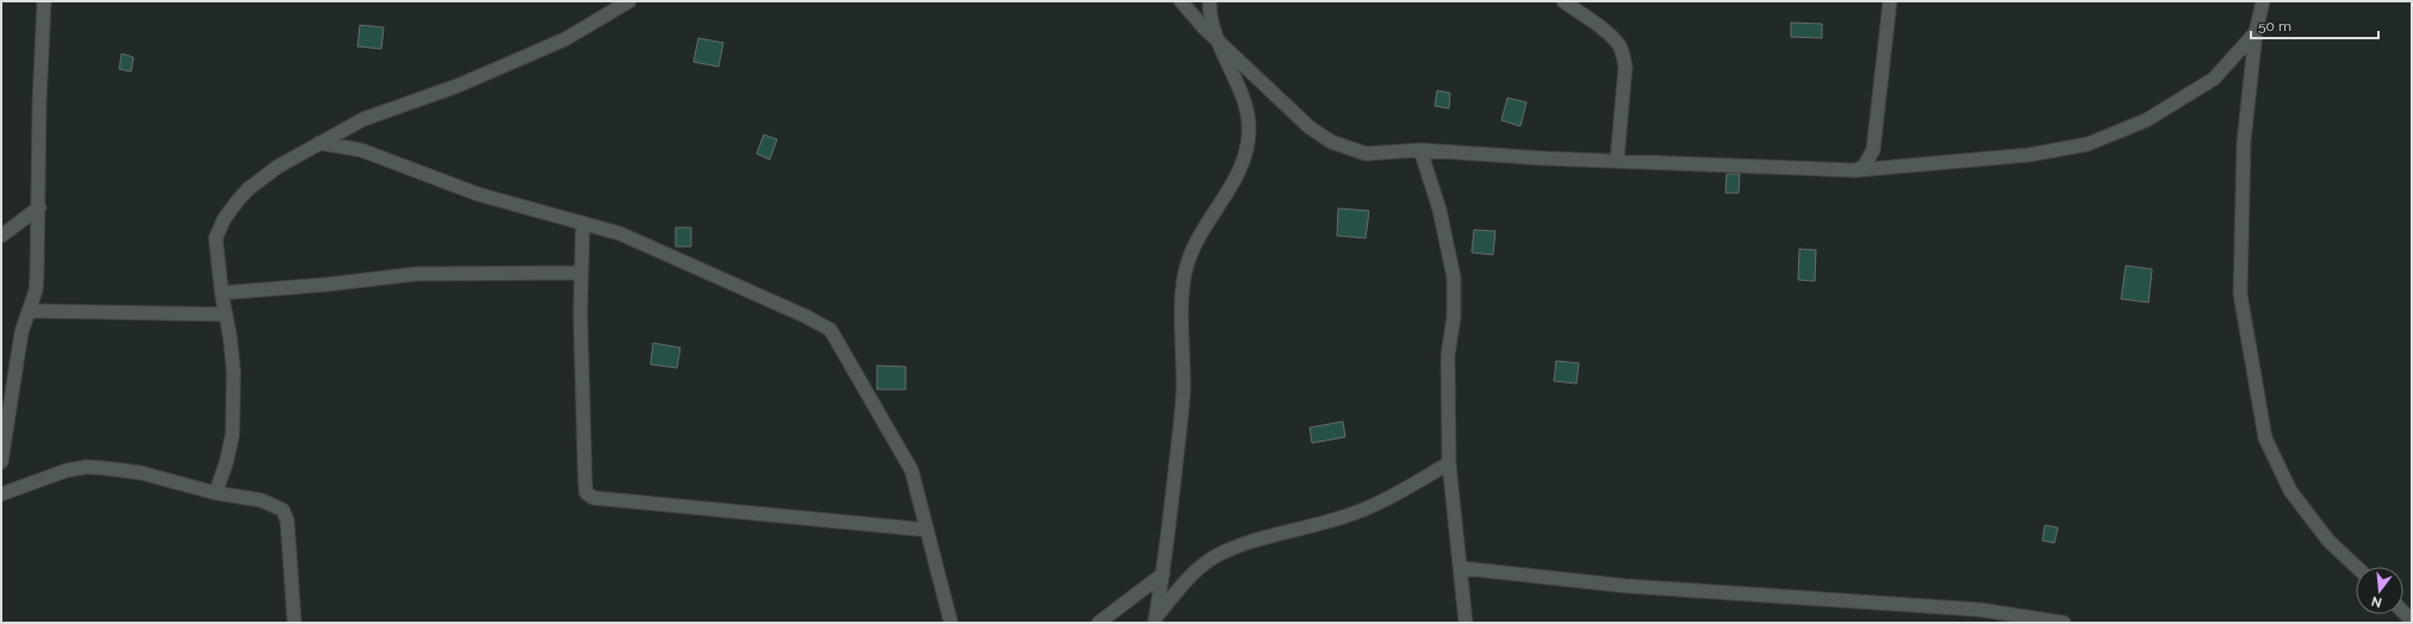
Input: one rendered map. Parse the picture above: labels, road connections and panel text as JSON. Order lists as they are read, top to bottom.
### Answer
{
  "scale_bar": "50 m",
  "north": "bottom"
}
